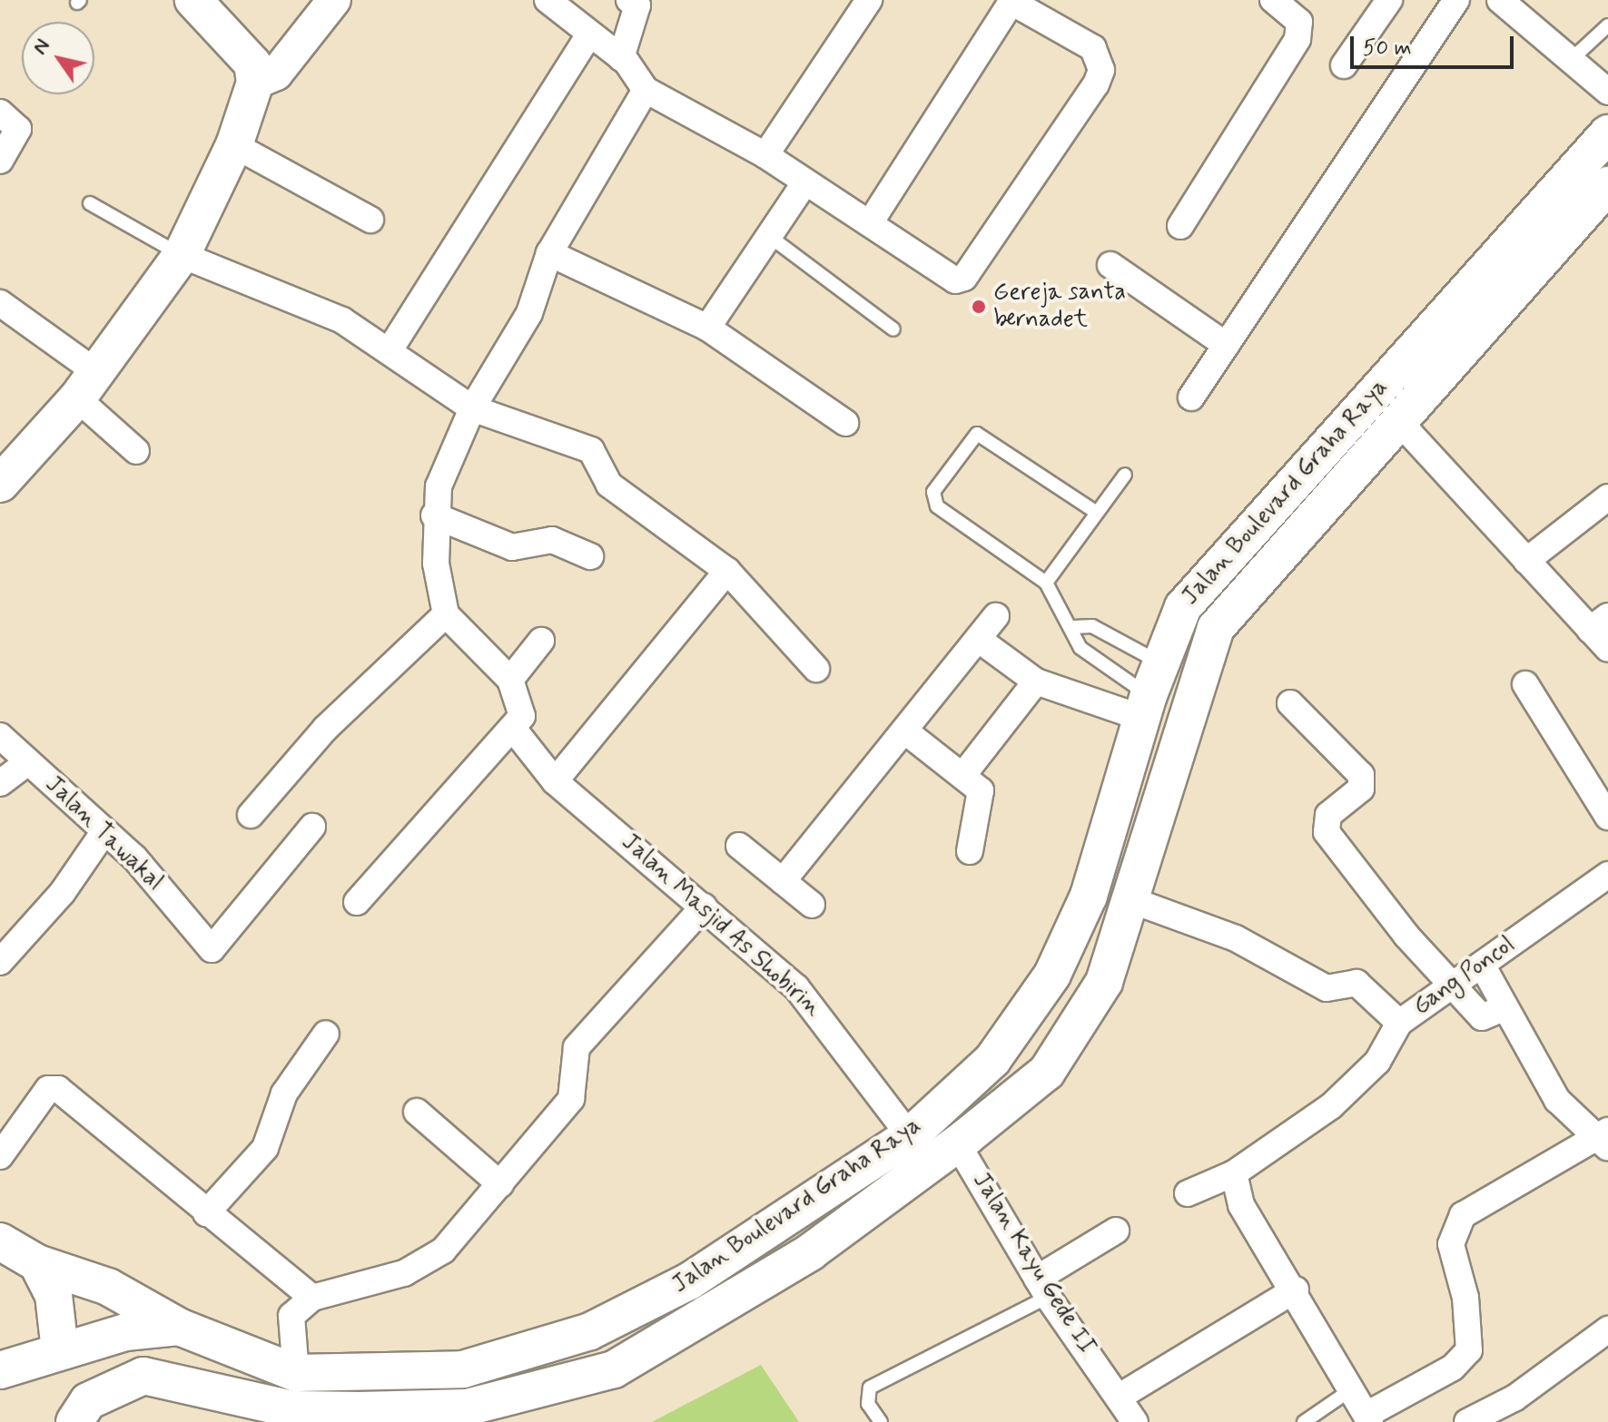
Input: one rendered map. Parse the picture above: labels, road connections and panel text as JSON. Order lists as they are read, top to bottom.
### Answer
{
  "streets": {
    "main road": ["Jalan Boulevard Graha Raya"],
    "street": [
      "Jalan Tawakal",
      "Jalan Masjid As Shobirin",
      "Gang Poncol",
      "Jalan Kayu Gede II"
    ]
  },
  "crossings": [
    ["Jalan Boulevard Graha Raya", "Jalan Masjid As Shobirin"],
    ["Jalan Boulevard Graha Raya", "Jalan Kayu Gede II"]
  ],
  "places": ["Gereja santa bernadet"],
  "scale_bar": "50 m",
  "north": "top left"
}
